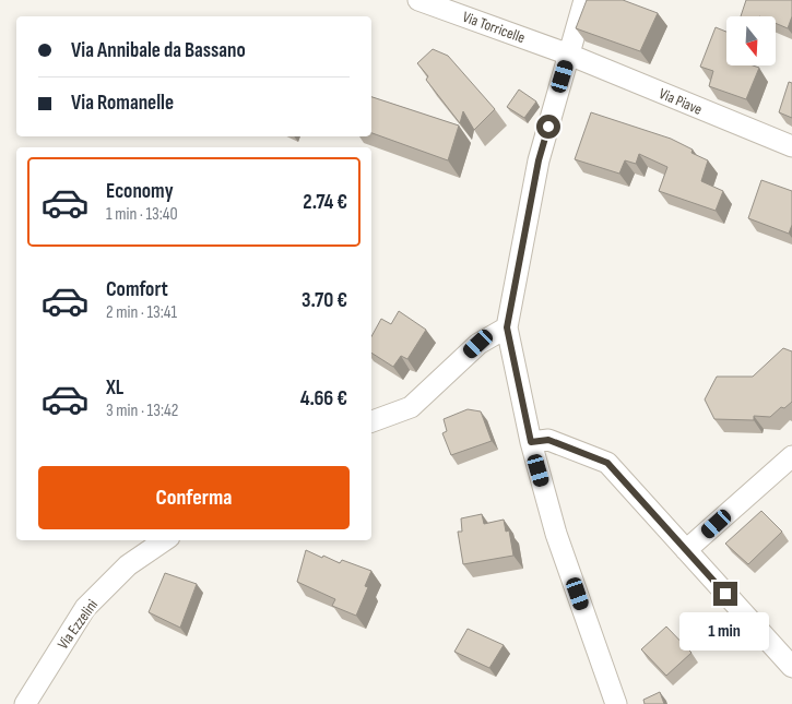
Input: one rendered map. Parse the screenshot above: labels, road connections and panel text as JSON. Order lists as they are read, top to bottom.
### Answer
{
  "streets": {
    "street": ["Via Torricelle", "Via Piave", "Via Ezzelini"]
  },
  "crossings": [
    ["Via Torricelle", "Via Piave"]
  ],
  "north": "bottom",
  "page": {
    "banner": ["Via Annibale da Bassano", "Via Romanelle"],
    "list": [
      {
        "name": "Economy",
        "note": "1 min · 13:40",
        "value": "2.74 €"
      },
      {
        "name": "Comfort",
        "note": "2 min · 13:41",
        "value": "3.70 €"
      },
      {
        "name": "XL",
        "note": "3 min · 13:42",
        "value": "4.66 €"
      }
    ],
    "buttons": "Conferma",
    "bubble": "1 min"
  }
}
